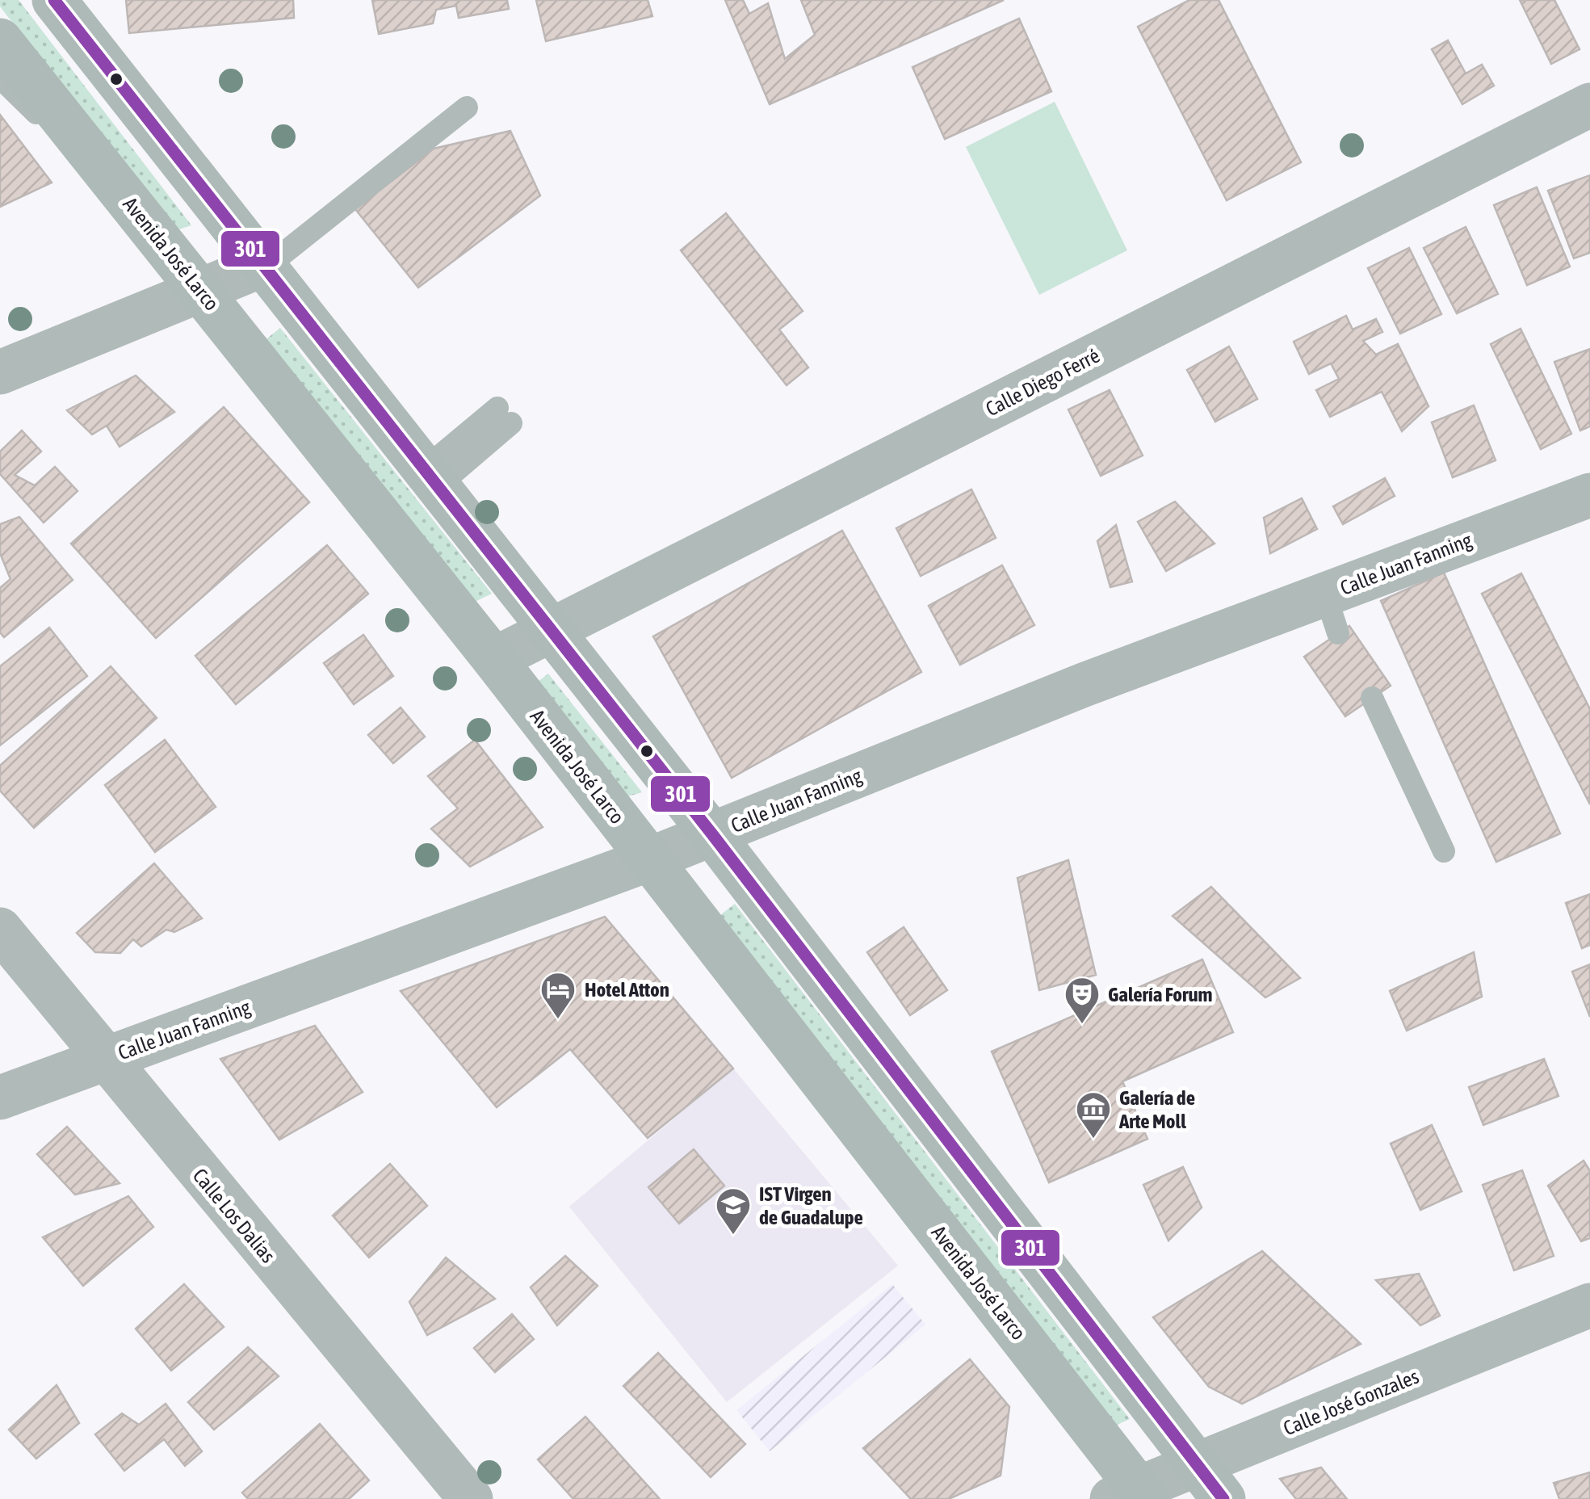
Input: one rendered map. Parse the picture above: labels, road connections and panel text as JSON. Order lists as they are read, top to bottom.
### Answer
{
  "streets": {
    "main road": ["Avenida José Larco"],
    "street": [
      "Calle Diego Ferré",
      "Calle Juan Fanning",
      "Calle Los Dalias",
      "Calle José Gonzales"
    ]
  },
  "crossings": [
    ["Avenida José Larco", "Calle Diego Ferré"],
    ["Avenida José Larco", "Calle Juan Fanning"],
    ["Avenida José Larco", "Calle José Gonzales"],
    ["Calle Juan Fanning", "Calle Los Dalias"]
  ],
  "places": {
    "hotel": ["Hotel Atton"],
    "theatre": ["Galería Forum"],
    "museum": ["Galería de Arte Moll"],
    "school or university": ["IST Virgen de Guadalupe"]
  },
  "lines": ["transit line 301"]
}
